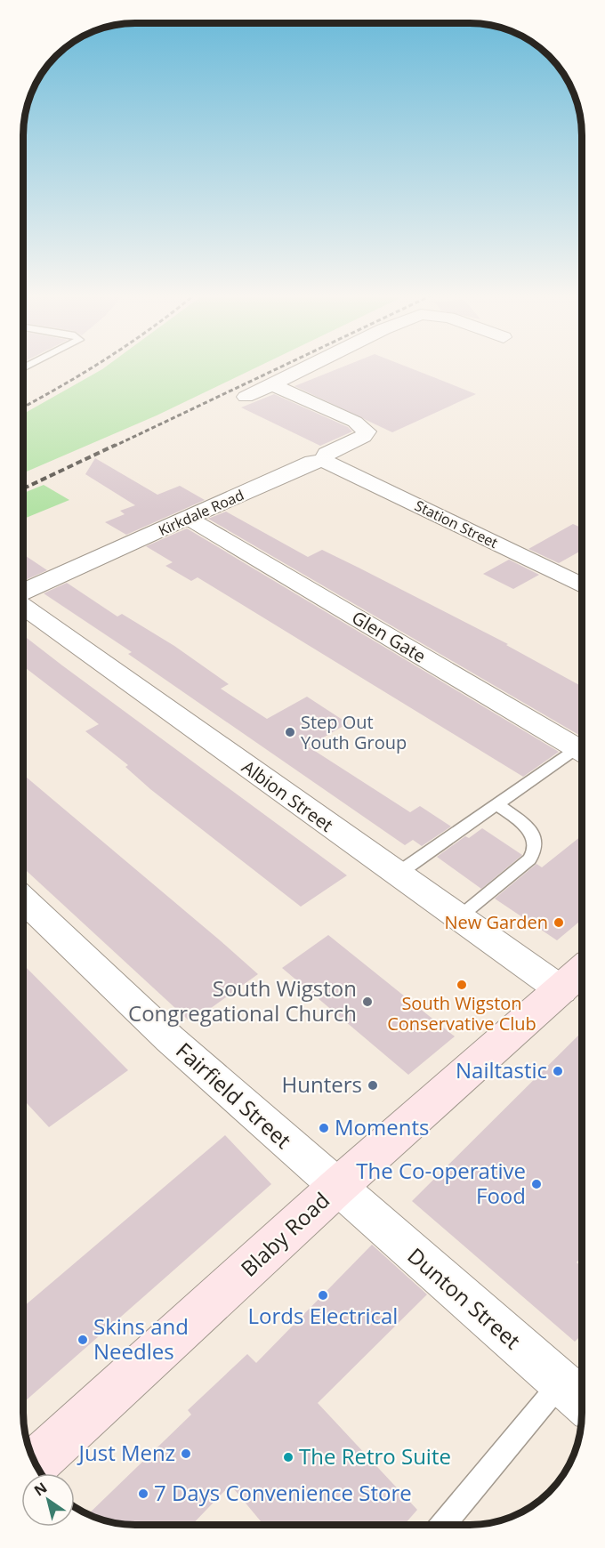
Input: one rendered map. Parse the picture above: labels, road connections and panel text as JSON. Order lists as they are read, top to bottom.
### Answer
{
  "streets": {
    "main road": ["Blaby Road"],
    "street": [
      "Kirkdale Road",
      "Station Street",
      "Glen Gate",
      "Albion Street",
      "Fairfield Street",
      "Dunton Street"
    ]
  },
  "crossings": [
    ["Kirkdale Road", "Station Street"],
    ["Kirkdale Road", "Glen Gate"],
    ["Albion Street", "Blaby Road"],
    ["Fairfield Street", "Blaby Road"],
    ["Fairfield Street", "Dunton Street"],
    ["Blaby Road", "Dunton Street"]
  ],
  "places": [
    "Step Out Youth Group",
    "New Garden",
    "South Wigston Conservative Club",
    "South Wigston Congregational Church",
    "Nailtastic",
    "Hunters",
    "Moments",
    "The Co-operative Food",
    "Lords Electrical",
    "Skins and Needles",
    "Just Menz",
    "The Retro Suite",
    "7 Days Convenience Store"
  ],
  "north": "top left"
}
